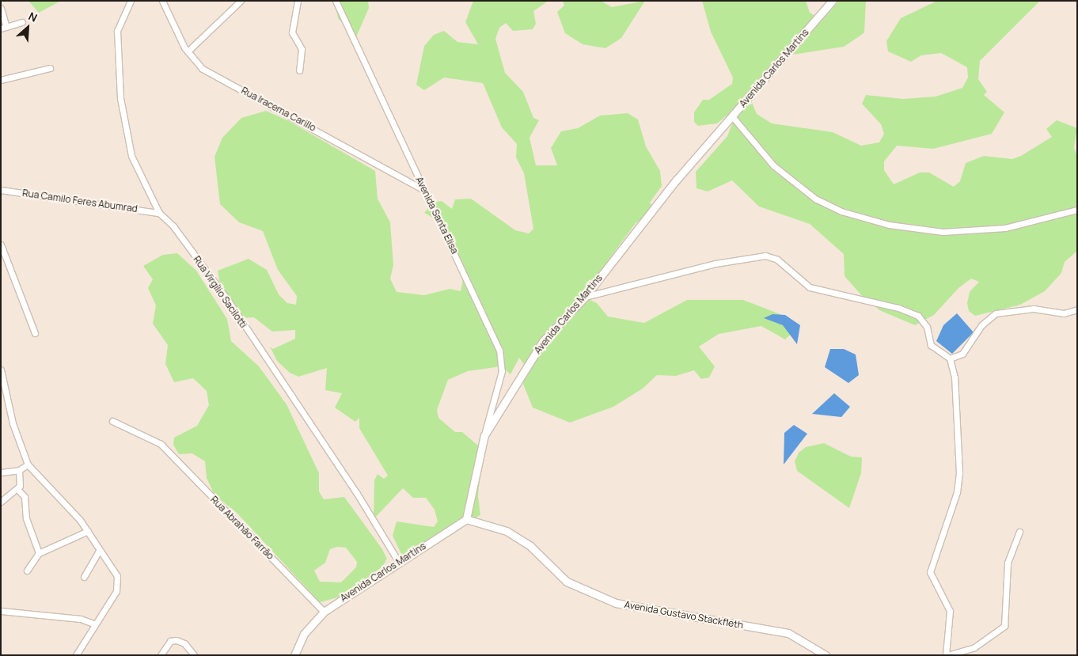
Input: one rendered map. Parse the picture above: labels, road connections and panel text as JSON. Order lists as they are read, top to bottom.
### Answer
{
  "streets": {
    "street": [
      "Avenida Carlos Martins",
      "Rua Iracema Carillo",
      "Rua Camilo Feres Abumrad",
      "Avenida Santa Elisa",
      "Rua Virgílio Sacilotti",
      "Rua Abrahão Farrão",
      "Avenida Gustavo Stackfleth"
    ]
  },
  "crossings": [
    ["Avenida Carlos Martins", "Avenida Santa Elisa"],
    ["Avenida Carlos Martins", "Rua Virgílio Sacilotti"],
    ["Avenida Carlos Martins", "Rua Abrahão Farrão"],
    ["Avenida Carlos Martins", "Avenida Gustavo Stackfleth"],
    ["Rua Iracema Carillo", "Avenida Santa Elisa"],
    ["Rua Camilo Feres Abumrad", "Rua Virgílio Sacilotti"]
  ],
  "north": "top right"
}
